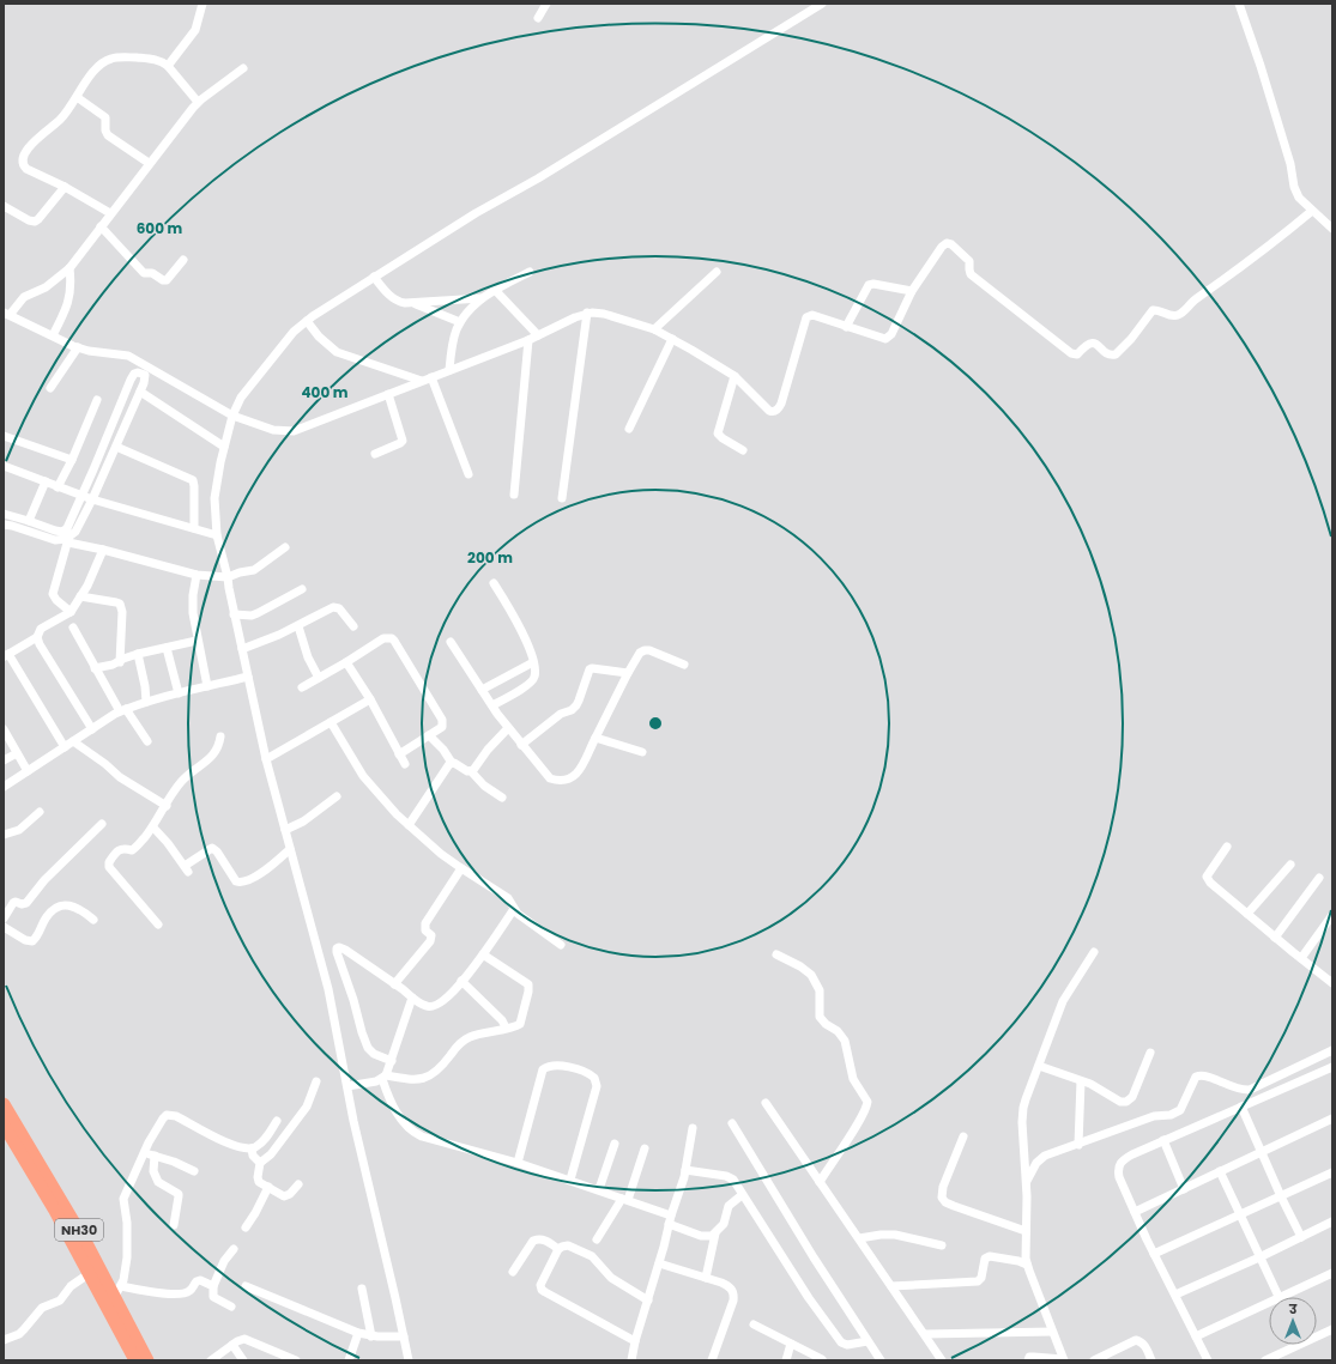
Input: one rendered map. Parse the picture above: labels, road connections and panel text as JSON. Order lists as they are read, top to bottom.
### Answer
{
  "streets": {
    "highway": ["NH30"]
  },
  "north": "top",
  "rings": ["600 m", "400 m", "200 m"]
}
